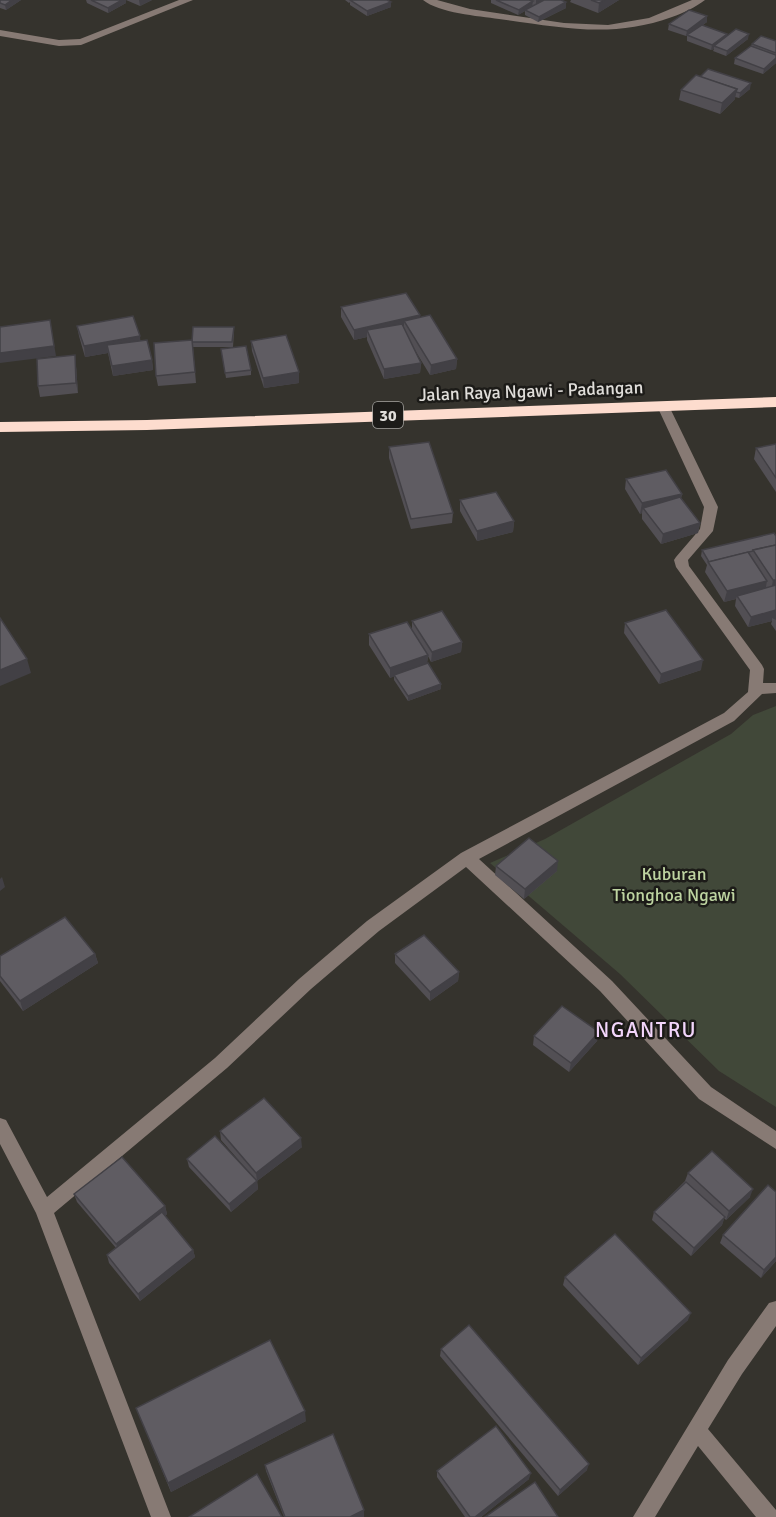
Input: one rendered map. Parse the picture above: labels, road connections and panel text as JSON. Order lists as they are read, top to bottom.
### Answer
{
  "streets": {
    "highway": ["Jalan Raya Ngawi - Padangan", "30"]
  },
  "districts": ["NGANTRU"],
  "parks": ["Kuburan Tionghoa Ngawi"]
}
